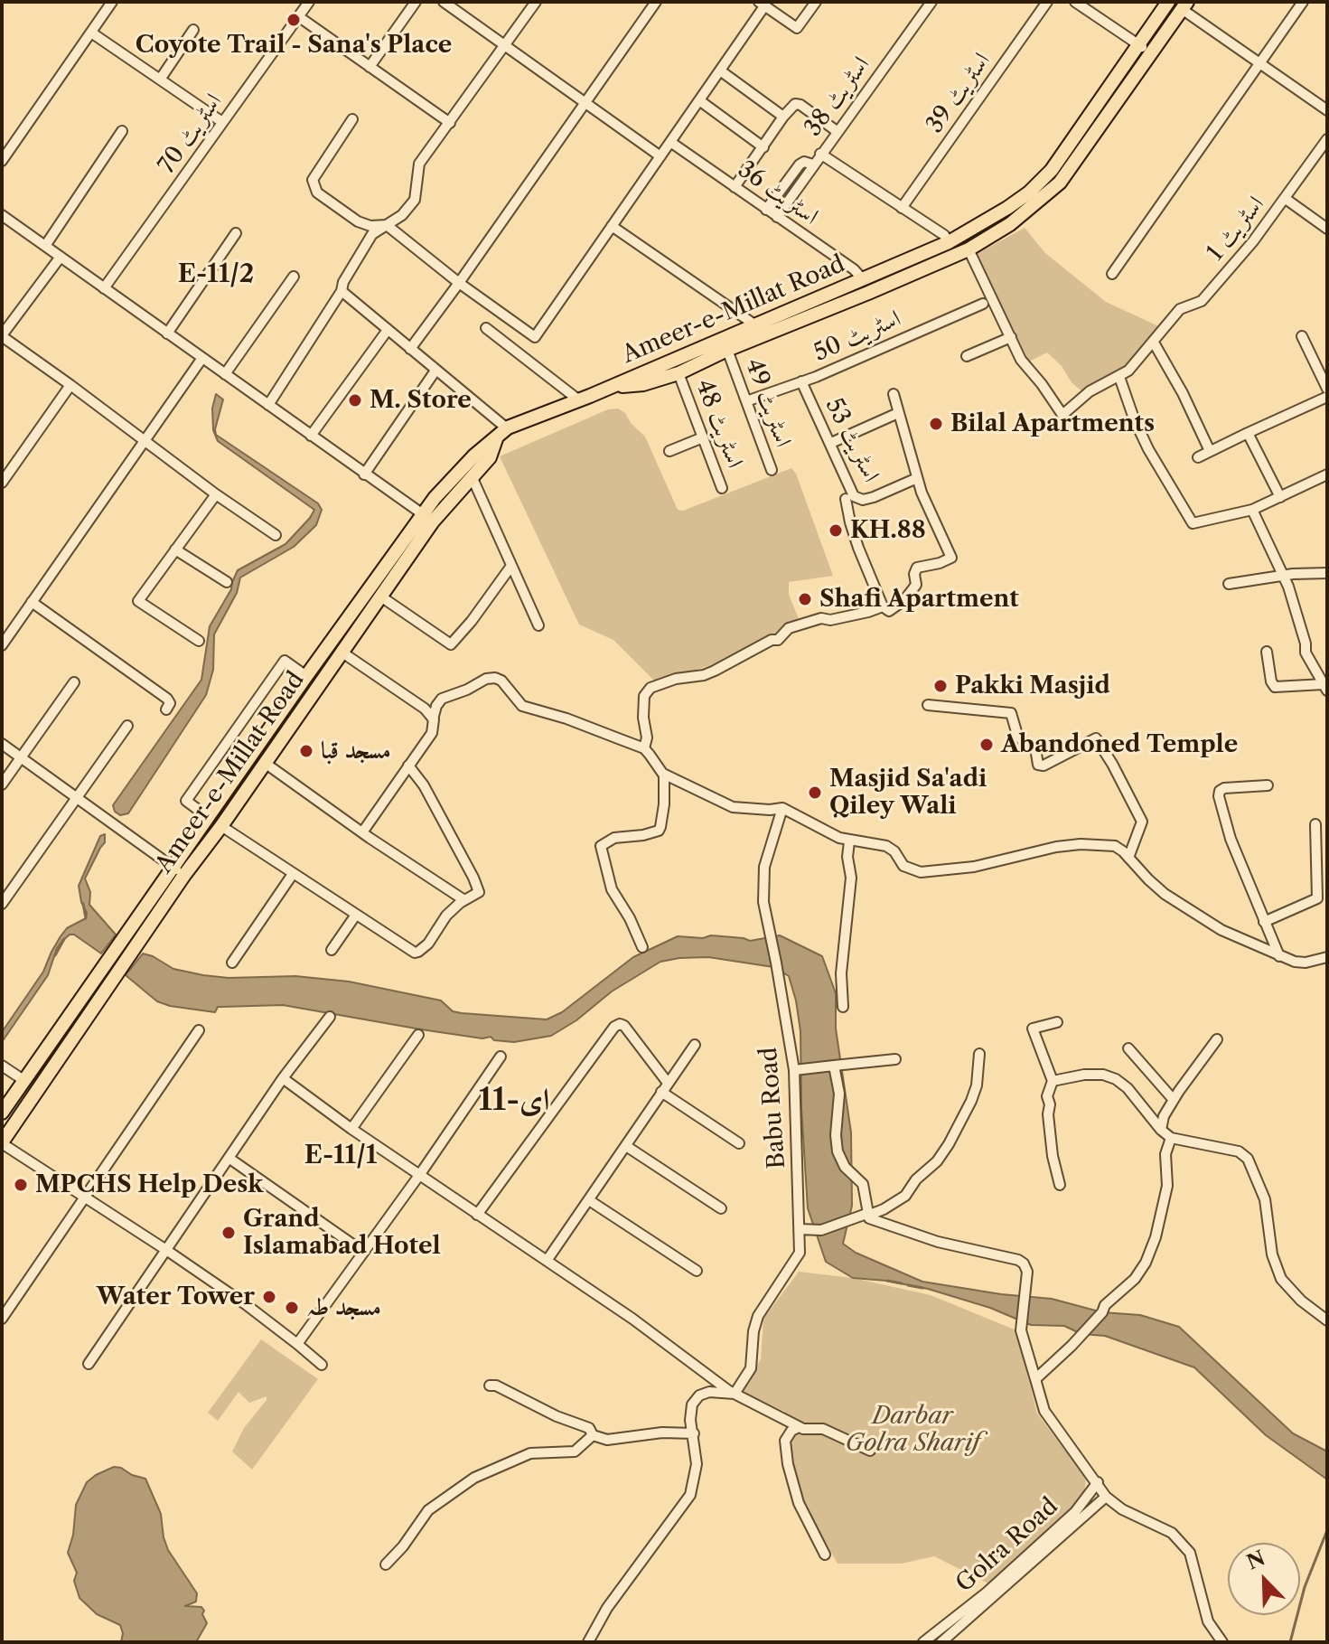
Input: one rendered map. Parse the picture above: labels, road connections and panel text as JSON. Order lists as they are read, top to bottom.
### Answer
{
  "streets": {
    "main road": ["Ameer-e-Millat Road"],
    "street": [
      "اسٹریٹ 39",
      "اسٹریٹ 38",
      "اسٹریٹ 70",
      "اسٹریٹ 36",
      "اسٹریٹ 1",
      "اسٹریٹ 50",
      "اسٹریٹ 49",
      "اسٹریٹ 48",
      "اسٹریٹ 53",
      "Babu Road",
      "Golra Road"
    ]
  },
  "crossings": [
    ["اسٹریٹ 38", "اسٹریٹ 36"],
    ["اسٹریٹ 36", "Ameer-e-Millat Road"],
    ["Ameer-e-Millat Road", "اسٹریٹ 49"],
    ["Ameer-e-Millat Road", "اسٹریٹ 48"],
    ["اسٹریٹ 50", "اسٹریٹ 49"],
    ["اسٹریٹ 50", "اسٹریٹ 53"]
  ],
  "districts": ["E-11/2", "ای-11", "E-11/1"],
  "parks": ["Darbar Golra Sharif"],
  "places": [
    "Coyote Trail - Sana's Place",
    "M. Store",
    "Bilal Apartments",
    "KH.88",
    "Shafi Apartment",
    "Pakki Masjid",
    "Abandoned Temple",
    "مسجد قبا",
    "Masjid Sa'adi Qiley Wali",
    "MPCHS Help Desk",
    "Grand Islamabad Hotel",
    "Water Tower",
    "مسجد طہ"
  ],
  "north": "top left"
}
